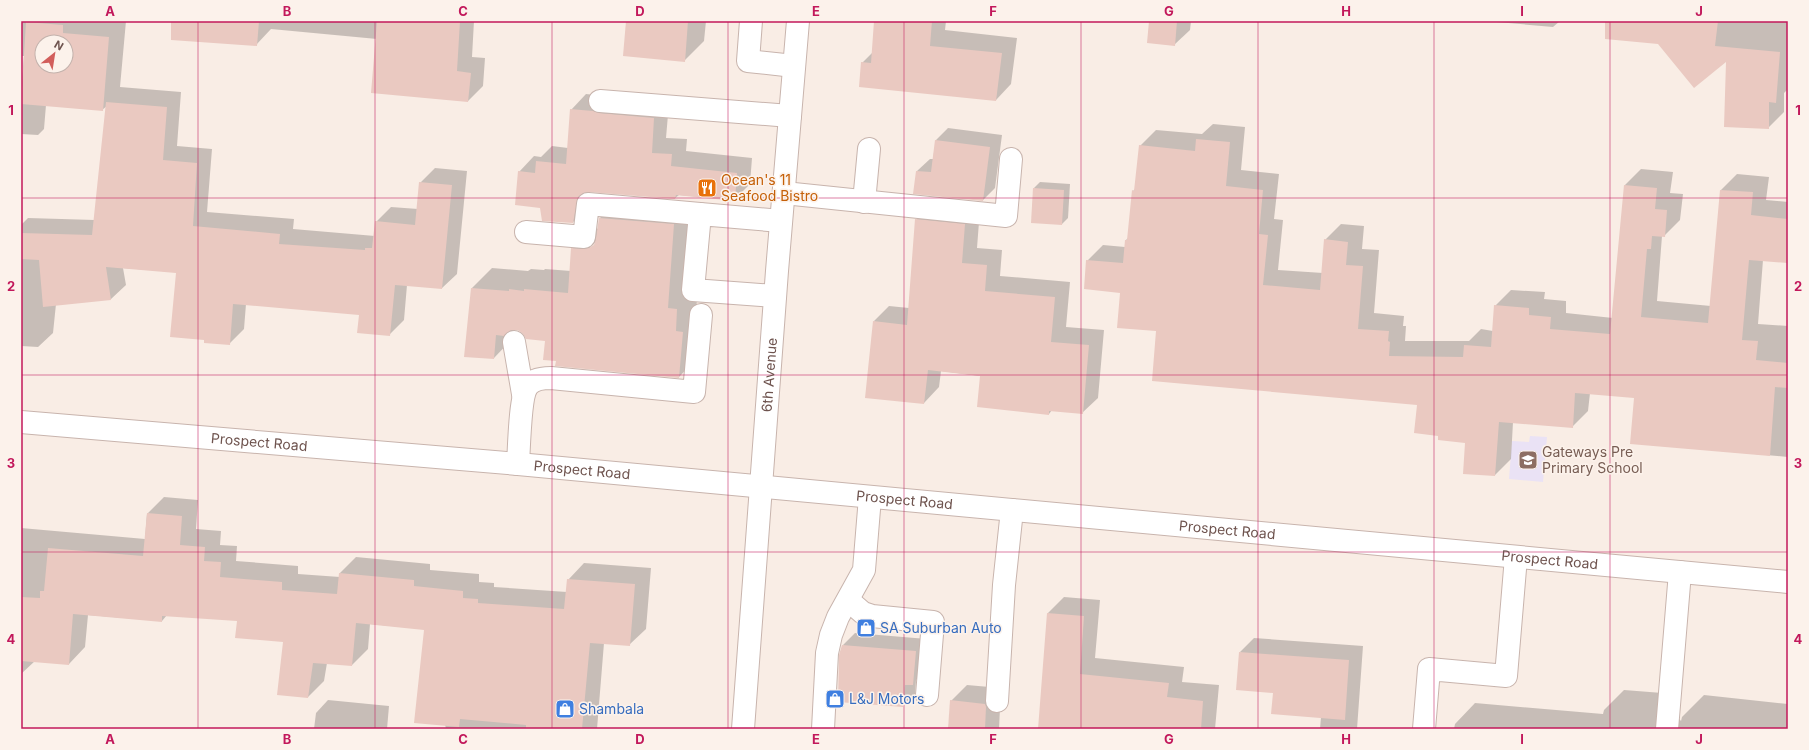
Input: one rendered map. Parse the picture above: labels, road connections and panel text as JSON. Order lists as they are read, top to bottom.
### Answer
{
  "streets": {
    "street": ["6th Avenue", "Prospect Road"]
  },
  "crossings": [
    ["6th Avenue", "Prospect Road"]
  ],
  "places": {
    "restaurant": ["Ocean's 11 Seafood Bistro"],
    "school or university": ["Gateways Pre Primary School"],
    "shop": ["SA Suburban Auto", "L&J Motors", "Shambala"]
  },
  "north": "top right",
  "grid": {
    "columns": [
      "A",
      "B",
      "C",
      "D",
      "E",
      "F",
      "G",
      "H",
      "I",
      "J"
    ],
    "rows": [
      "1",
      "2",
      "3",
      "4"
    ]
  }
}
